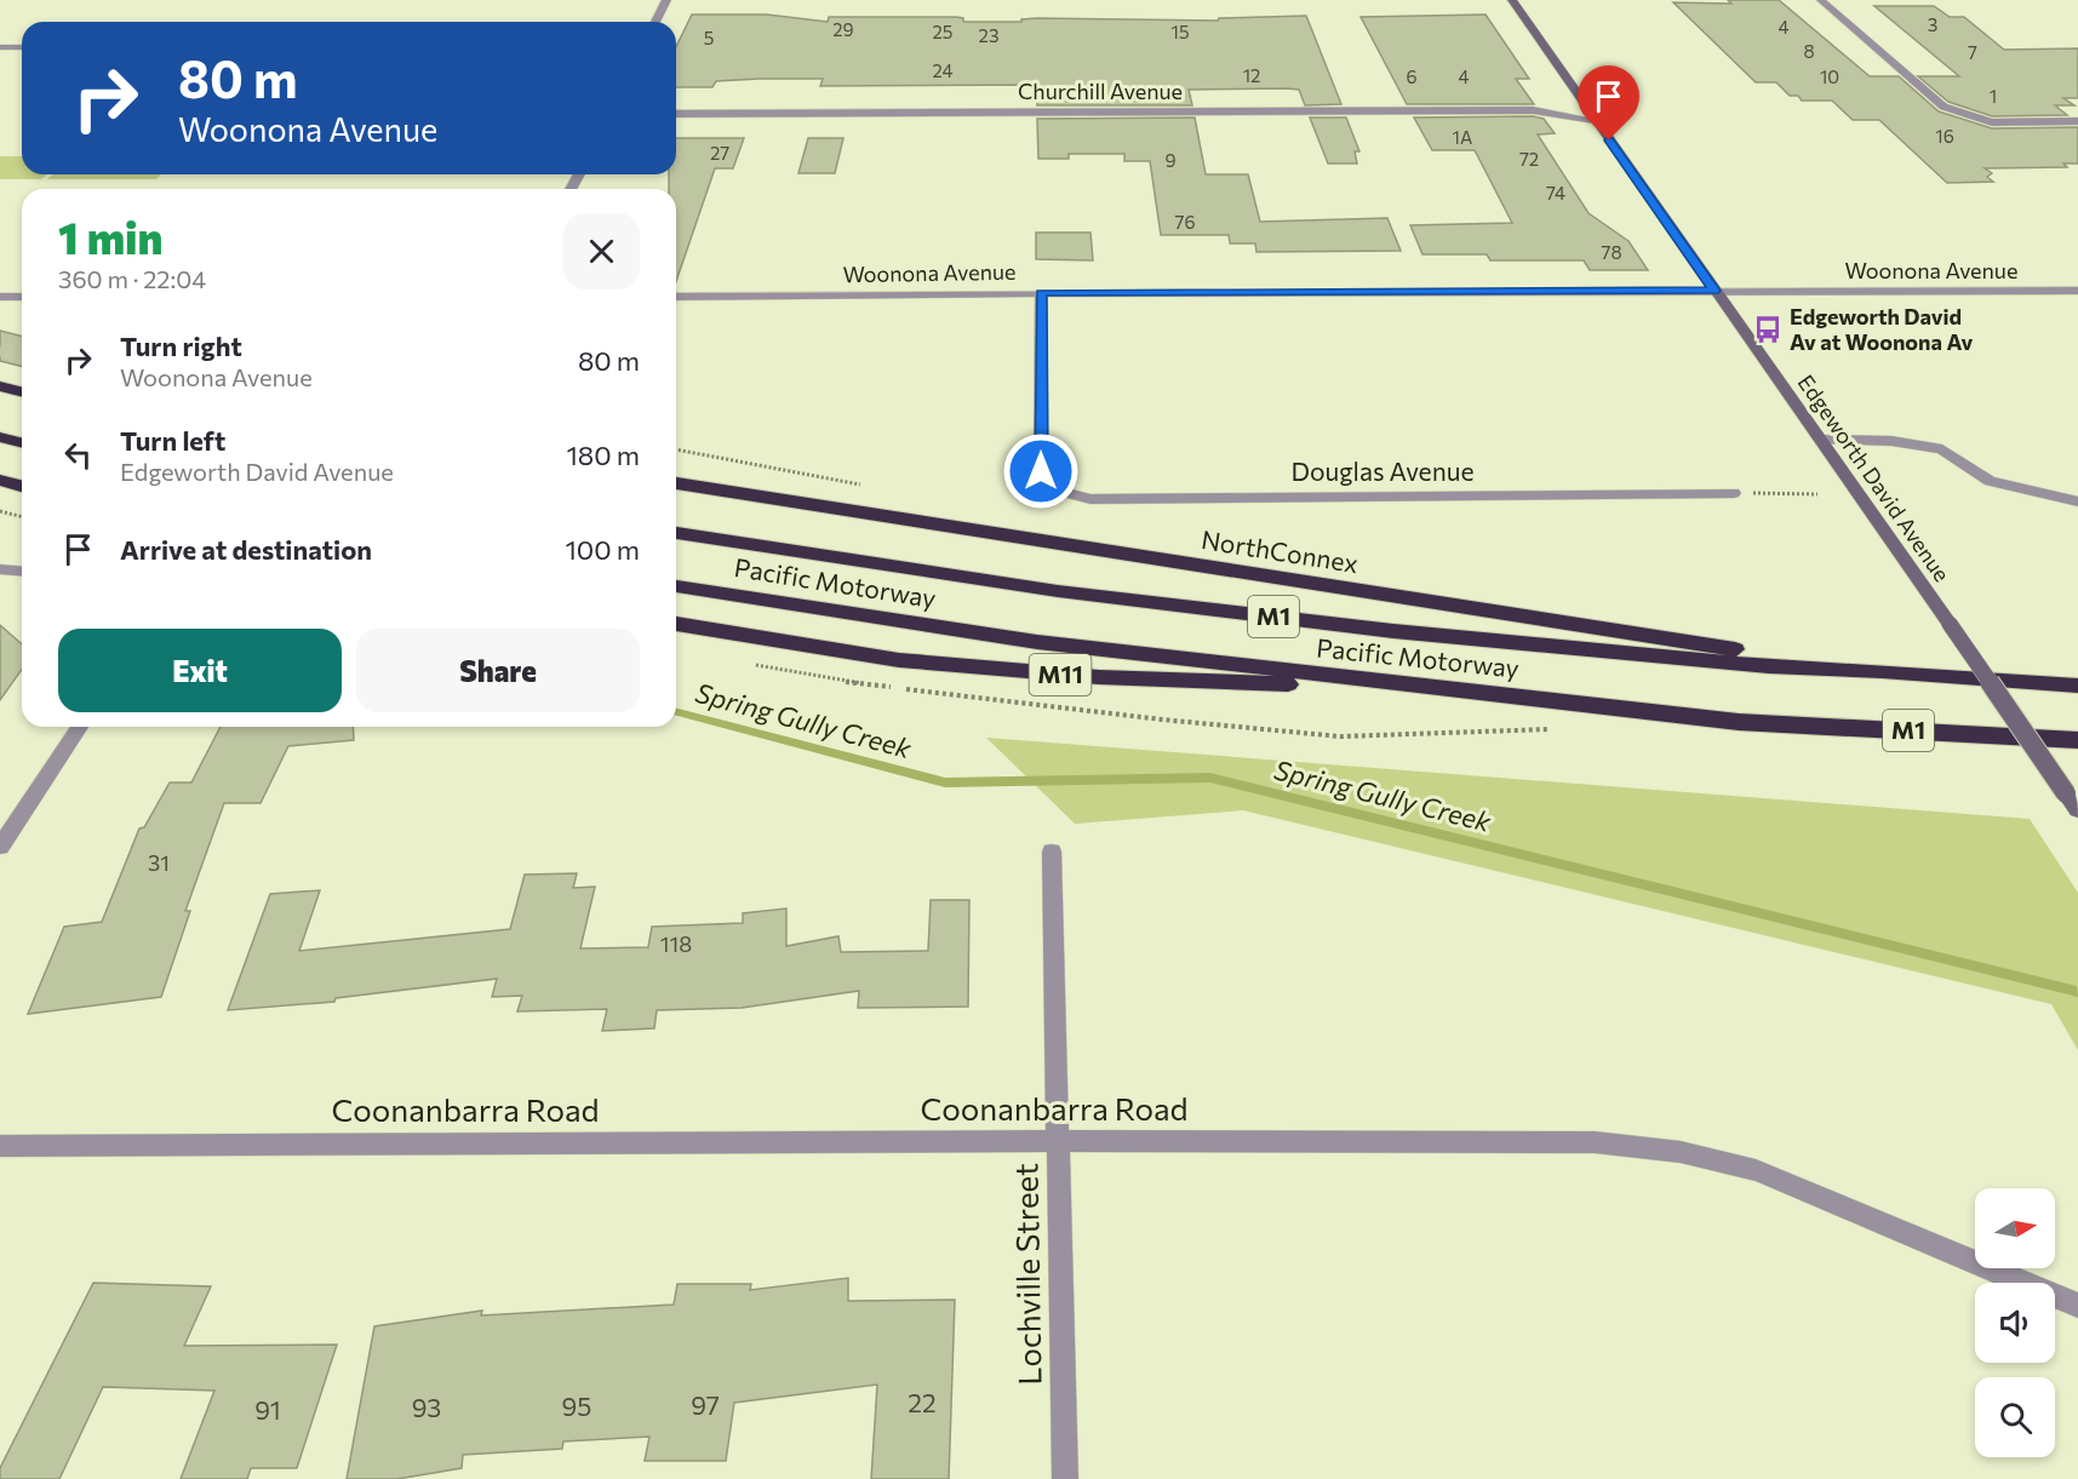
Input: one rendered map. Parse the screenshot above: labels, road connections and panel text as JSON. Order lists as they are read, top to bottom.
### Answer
{
  "streets": {
    "highway": [
      "NorthConnex",
      "Pacific Motorway",
      "M1",
      "M11"
    ],
    "main road": ["Edgeworth David Avenue"],
    "street": [
      "Churchill Avenue",
      "Woonona Avenue",
      "Douglas Avenue",
      "Coonanbarra Road",
      "Lochville Street"
    ]
  },
  "crossings": [
    ["Churchill Avenue", "Edgeworth David Avenue"],
    ["Woonona Avenue", "Douglas Avenue"],
    ["Woonona Avenue", "Edgeworth David Avenue"],
    ["NorthConnex", "Pacific Motorway"],
    ["Pacific Motorway", "M11"],
    ["Coonanbarra Road", "Lochville Street"]
  ],
  "water": ["Spring Gully Creek"],
  "places": {
    "bus stop": ["Edgeworth David Av at Woonona Av"]
  },
  "house_numbers": [
    "3",
    "4",
    "29",
    "25",
    "15",
    "23",
    "5",
    "8",
    "7",
    "24",
    "12",
    "6",
    "4",
    "10",
    "1",
    "16",
    "1A",
    "27",
    "72",
    "9",
    "74",
    "76",
    "78",
    "31",
    "118",
    "22",
    "97",
    "95",
    "93",
    "91"
  ],
  "north": "right",
  "page": {
    "turn": ["80 m", "Woonona Avenue"],
    "heading": ["1 min", "360 m · 22:04"],
    "list": [
      {
        "name": "Turn right",
        "note": "Woonona Avenue",
        "value": "80 m"
      },
      {
        "name": "Turn left",
        "note": "Edgeworth David Avenue",
        "value": "180 m"
      },
      {
        "name": "Arrive at destination",
        "value": "100 m"
      }
    ],
    "buttons": ["Exit", "Share"]
  }
}
